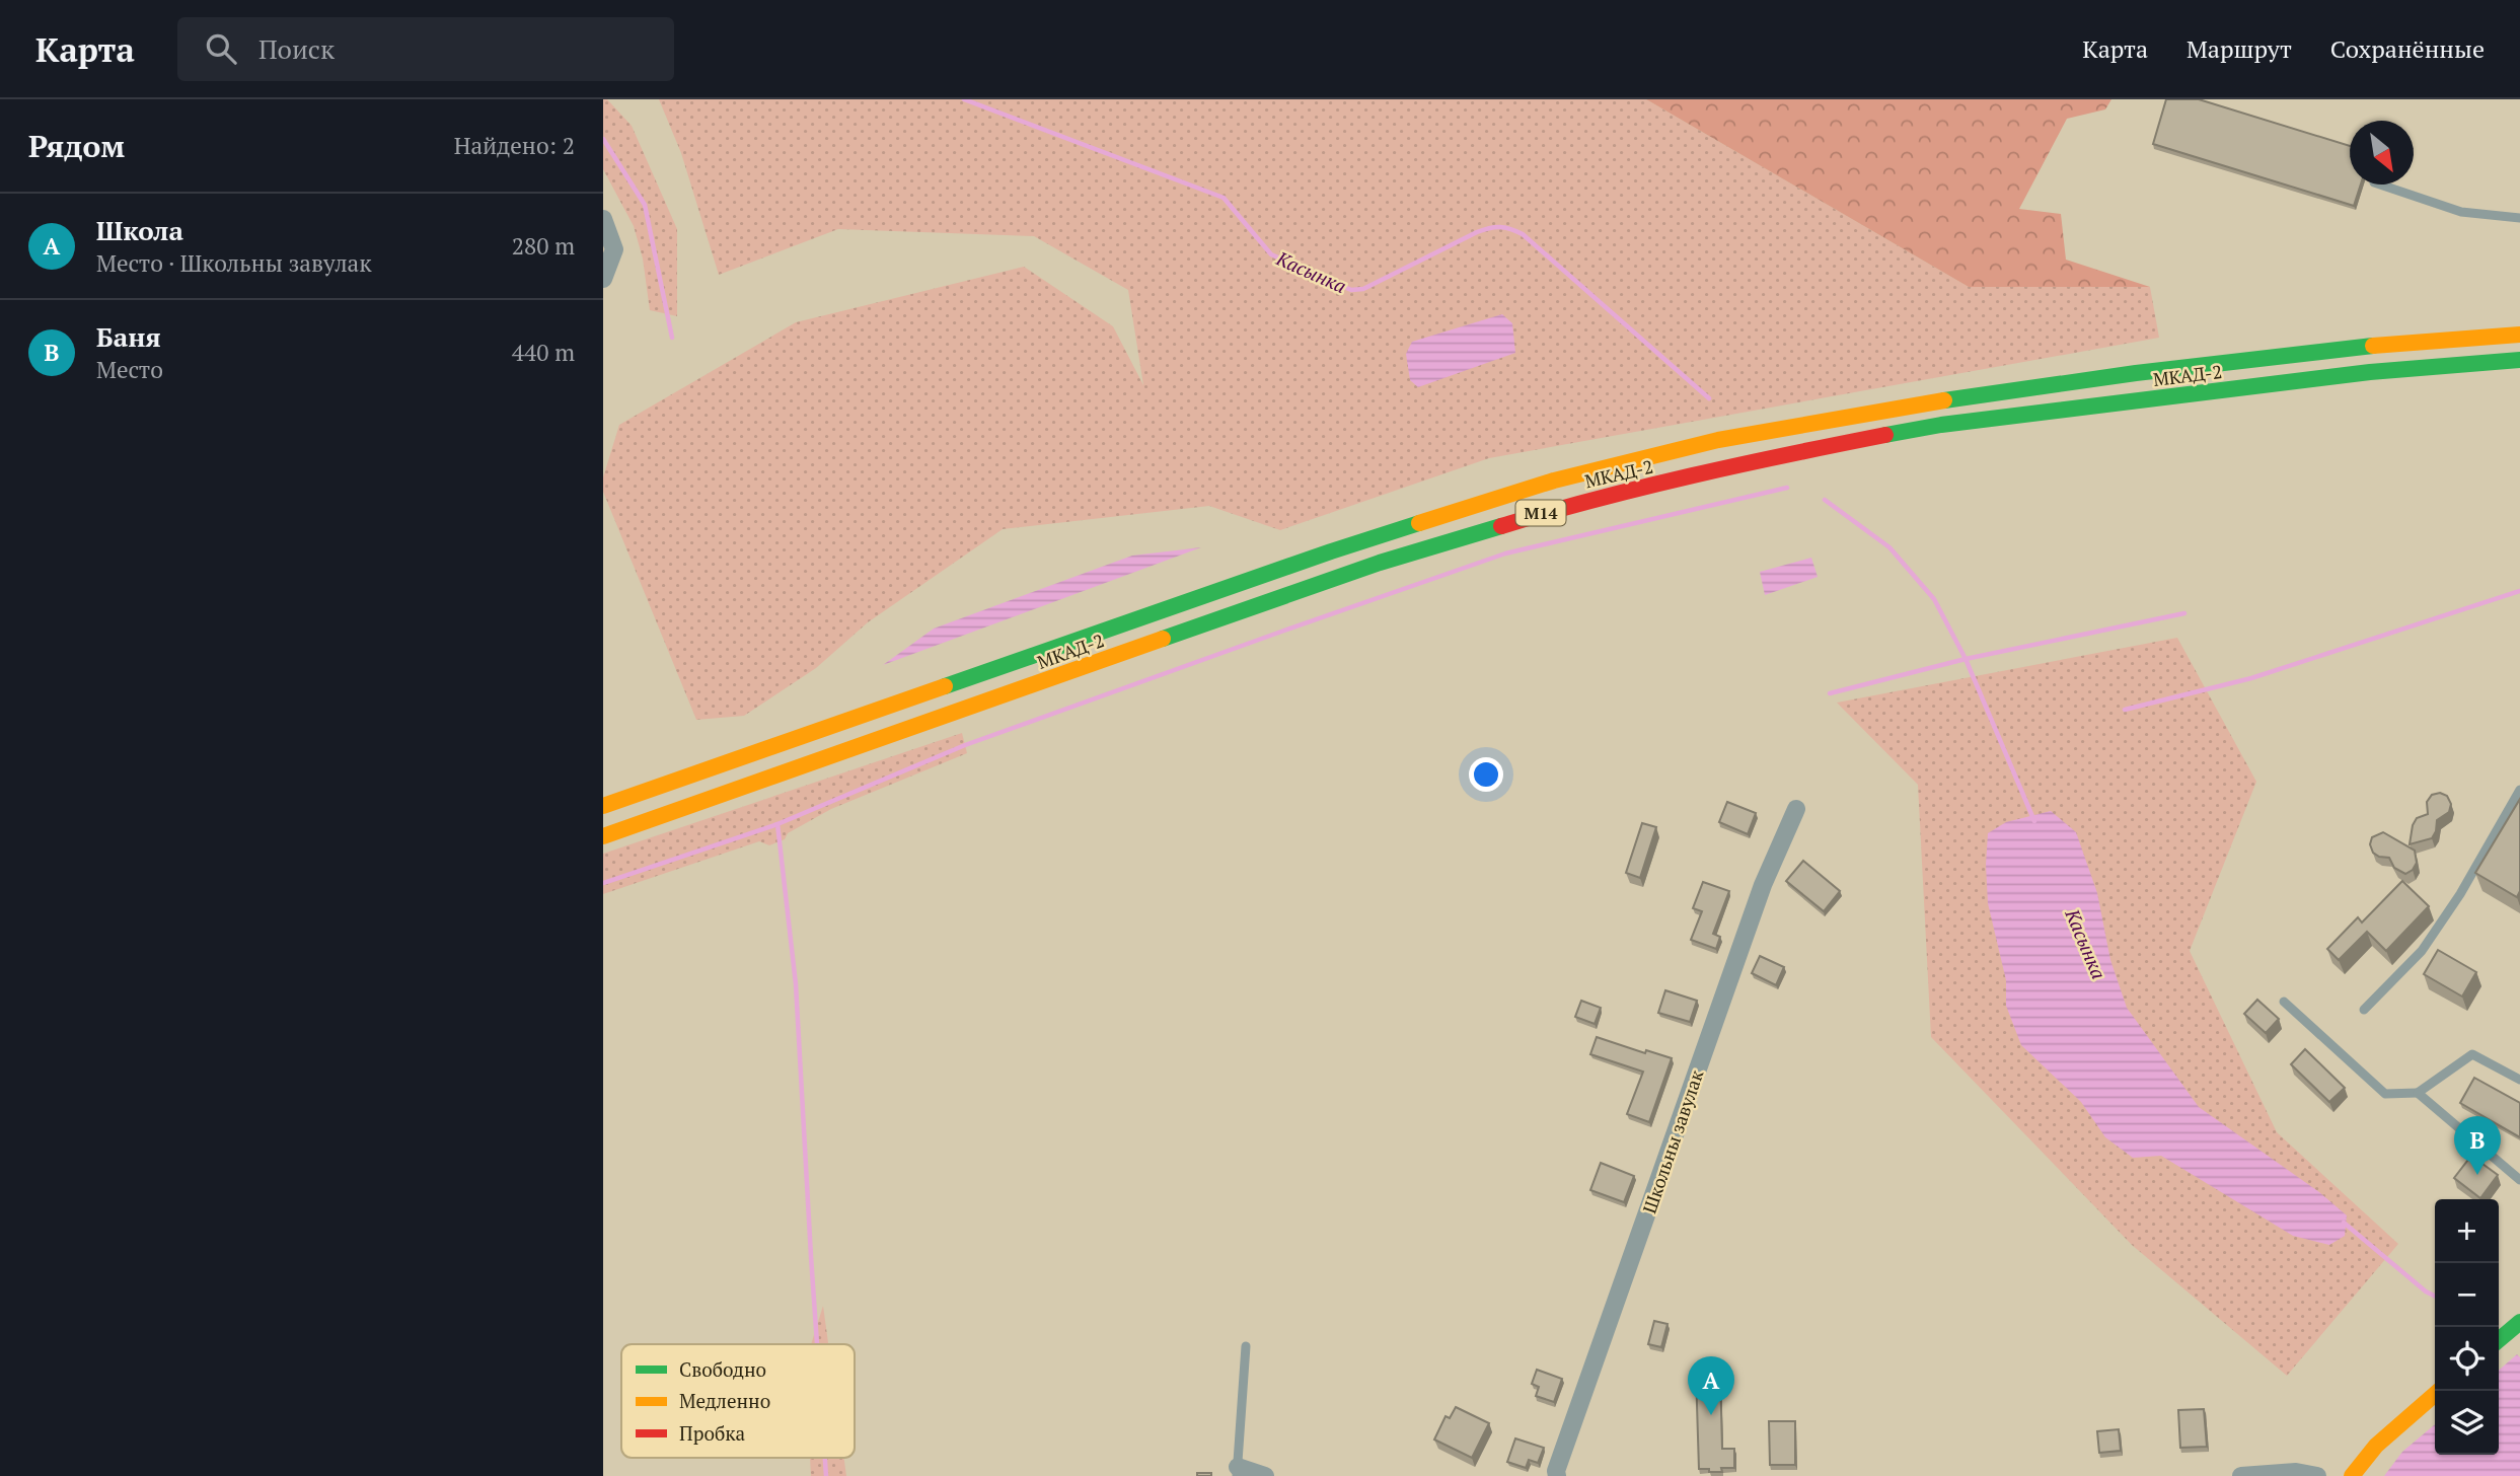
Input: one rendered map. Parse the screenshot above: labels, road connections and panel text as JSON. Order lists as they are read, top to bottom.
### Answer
{
  "streets": {
    "main road": ["МКАД-2", "М14"],
    "street": ["Школьны завулак"]
  },
  "water": ["Касынка"],
  "legend": ["Свободно", "Медленно", "Пробка"],
  "north": "bottom right",
  "page": {
    "header": "Карта",
    "search": "Поиск",
    "nav": ["Карта", "Маршрут", "Сохранённые"],
    "heading": ["Рядом", "Найдено: 2"],
    "list": [
      {
        "mark": "A",
        "name": "Школа",
        "note": "Место · Школьны завулак",
        "value": "280 m"
      },
      {
        "mark": "B",
        "name": "Баня",
        "note": "Место",
        "value": "440 m"
      }
    ],
    "pins": ["B", "A"],
    "map_buttons": ["+", "−"]
  }
}
